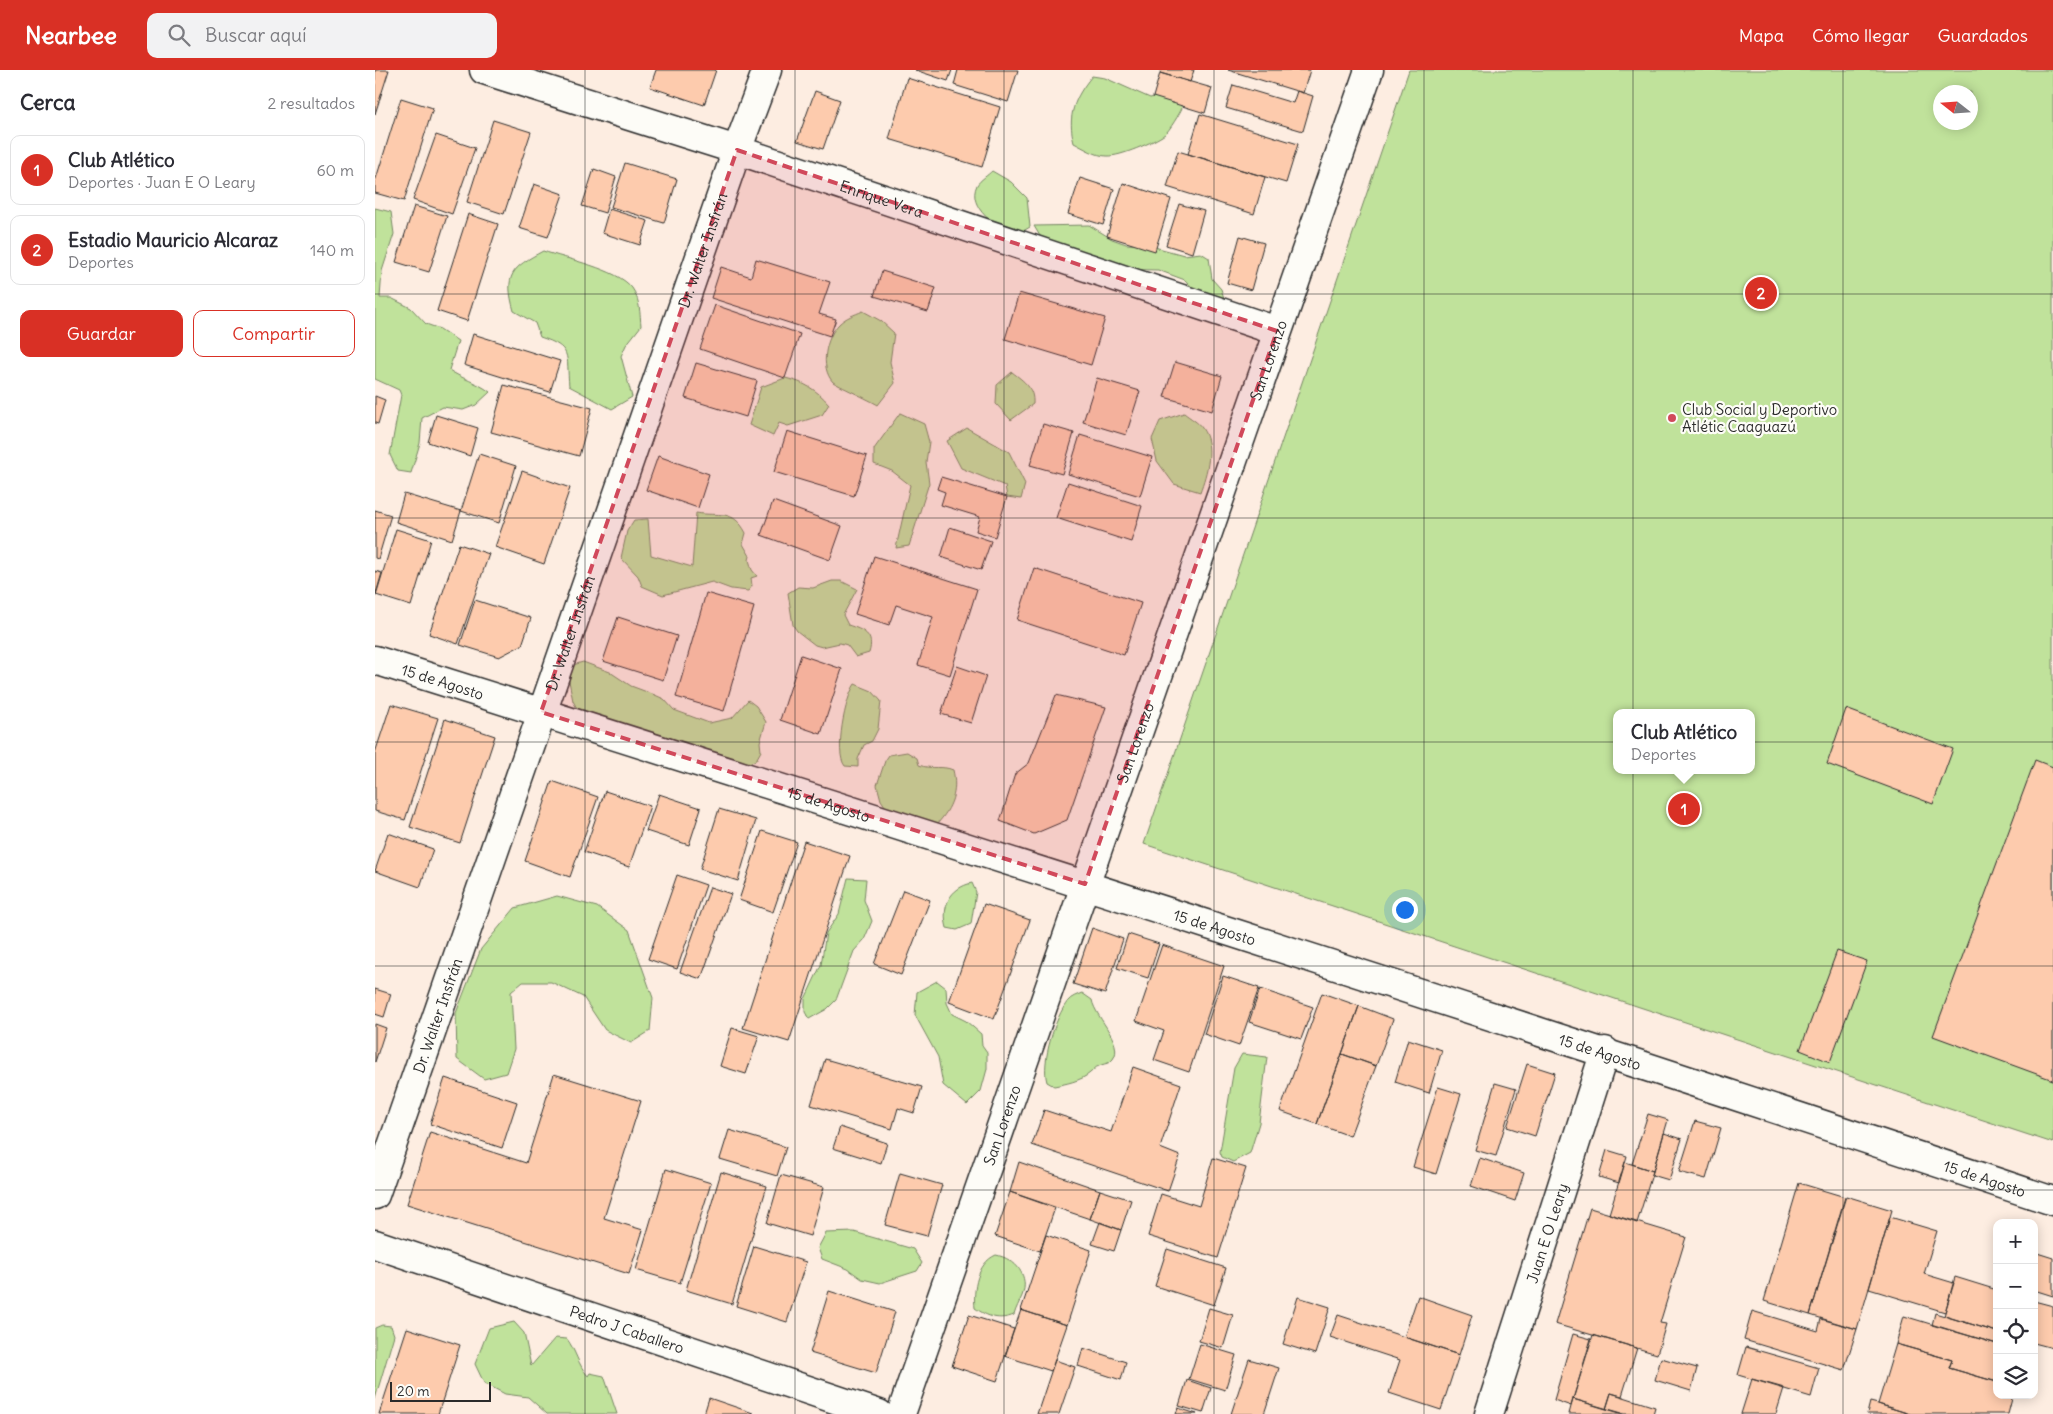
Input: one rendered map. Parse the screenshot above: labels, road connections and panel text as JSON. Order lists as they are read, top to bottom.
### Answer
{
  "streets": {
    "street": [
      "Enrique Vera",
      "Dr. Walter Insfrán",
      "San Lorenzo",
      "15 de Agosto",
      "Juan E O Leary",
      "Pedro J Caballero"
    ]
  },
  "crossings": [
    ["Enrique Vera", "Dr. Walter Insfrán"],
    ["Enrique Vera", "San Lorenzo"],
    ["Dr. Walter Insfrán", "15 de Agosto"],
    ["San Lorenzo", "15 de Agosto"],
    ["15 de Agosto", "Juan E O Leary"]
  ],
  "places": ["Club Social y Deportivo Atlétic Caaguazú"],
  "scale_bar": "20 m",
  "north": "left",
  "page": {
    "header": "Nearbee",
    "search": "Buscar aquí",
    "nav": ["Mapa", "Cómo llegar", "Guardados"],
    "heading": ["Cerca", "2 resultados"],
    "list": [
      {
        "mark": "1",
        "name": "Club Atlético",
        "note": "Deportes · Juan E O Leary",
        "value": "60 m"
      },
      {
        "mark": "2",
        "name": "Estadio Mauricio Alcaraz",
        "note": "Deportes",
        "value": "140 m"
      }
    ],
    "pins": ["2", "1"],
    "buttons": ["Guardar", "Compartir"],
    "popup": ["Club Atlético", "Deportes"],
    "map_buttons": ["+", "−"],
    "scale": "20 m"
  }
}
